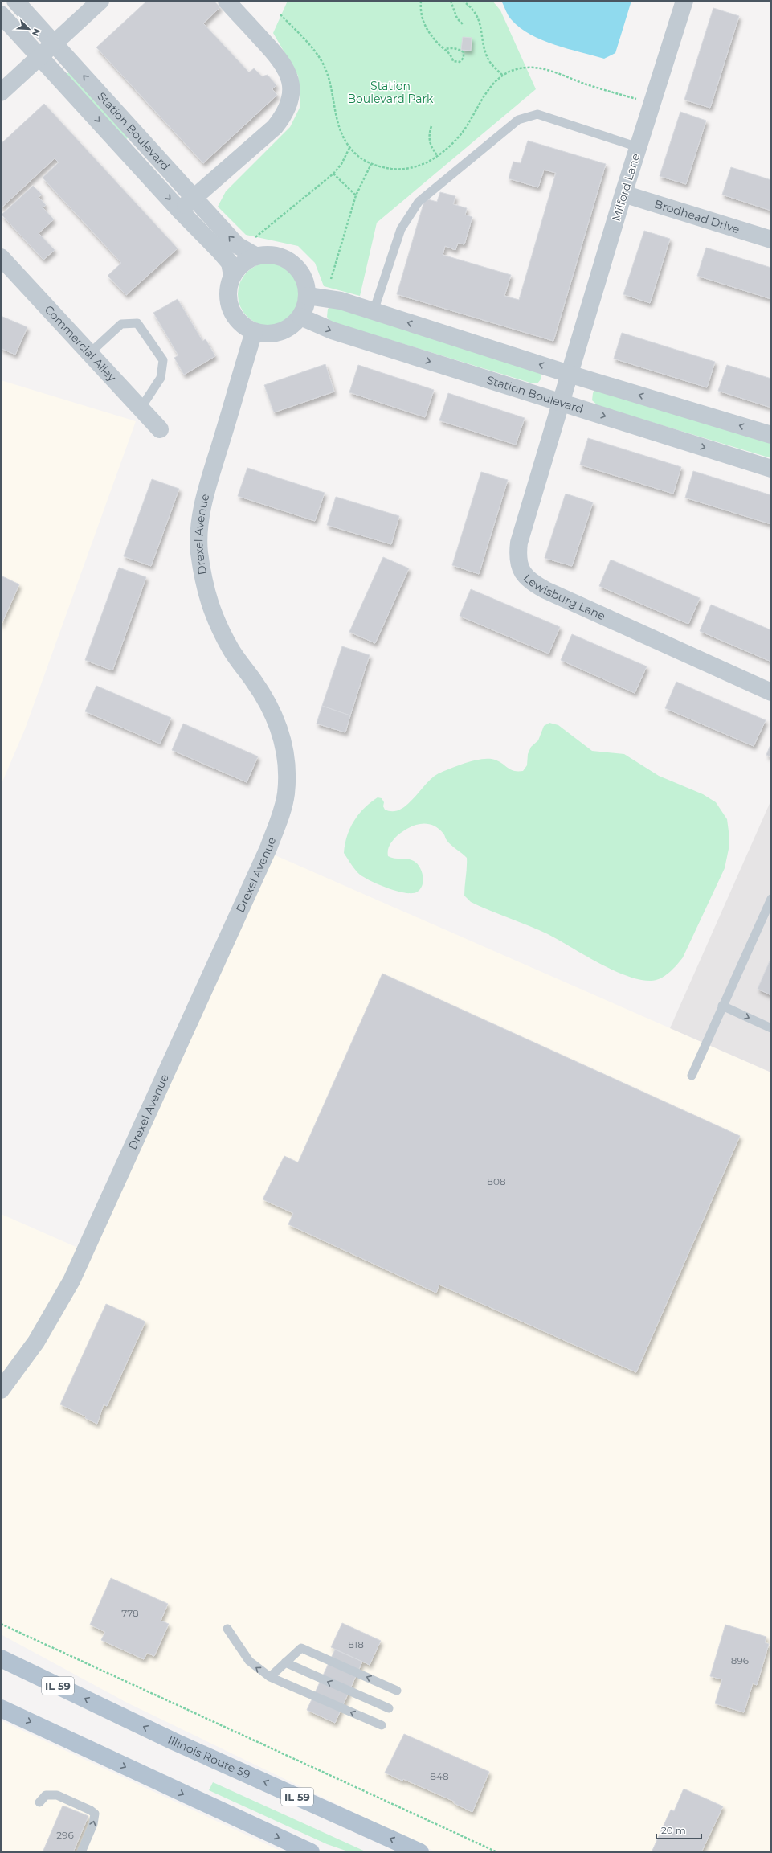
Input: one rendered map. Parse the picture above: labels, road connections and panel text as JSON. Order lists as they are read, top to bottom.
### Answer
{
  "streets": {
    "main road": ["IL 59", "Illinois Route 59"],
    "street": [
      "Station Boulevard",
      "Milford Lane",
      "Brodhead Drive",
      "Commercial Alley",
      "Drexel Avenue",
      "Lewisburg Lane"
    ]
  },
  "crossings": [
    ["Station Boulevard", "Milford Lane"],
    ["Station Boulevard", "Drexel Avenue"],
    ["Station Boulevard", "Lewisburg Lane"],
    ["Milford Lane", "Brodhead Drive"],
    ["Milford Lane", "Lewisburg Lane"]
  ],
  "parks": ["Station Boulevard Park"],
  "house_numbers": [
    "808",
    "778",
    "818",
    "896",
    "848",
    "296"
  ],
  "scale_bar": "20 m",
  "north": "bottom right"
}
